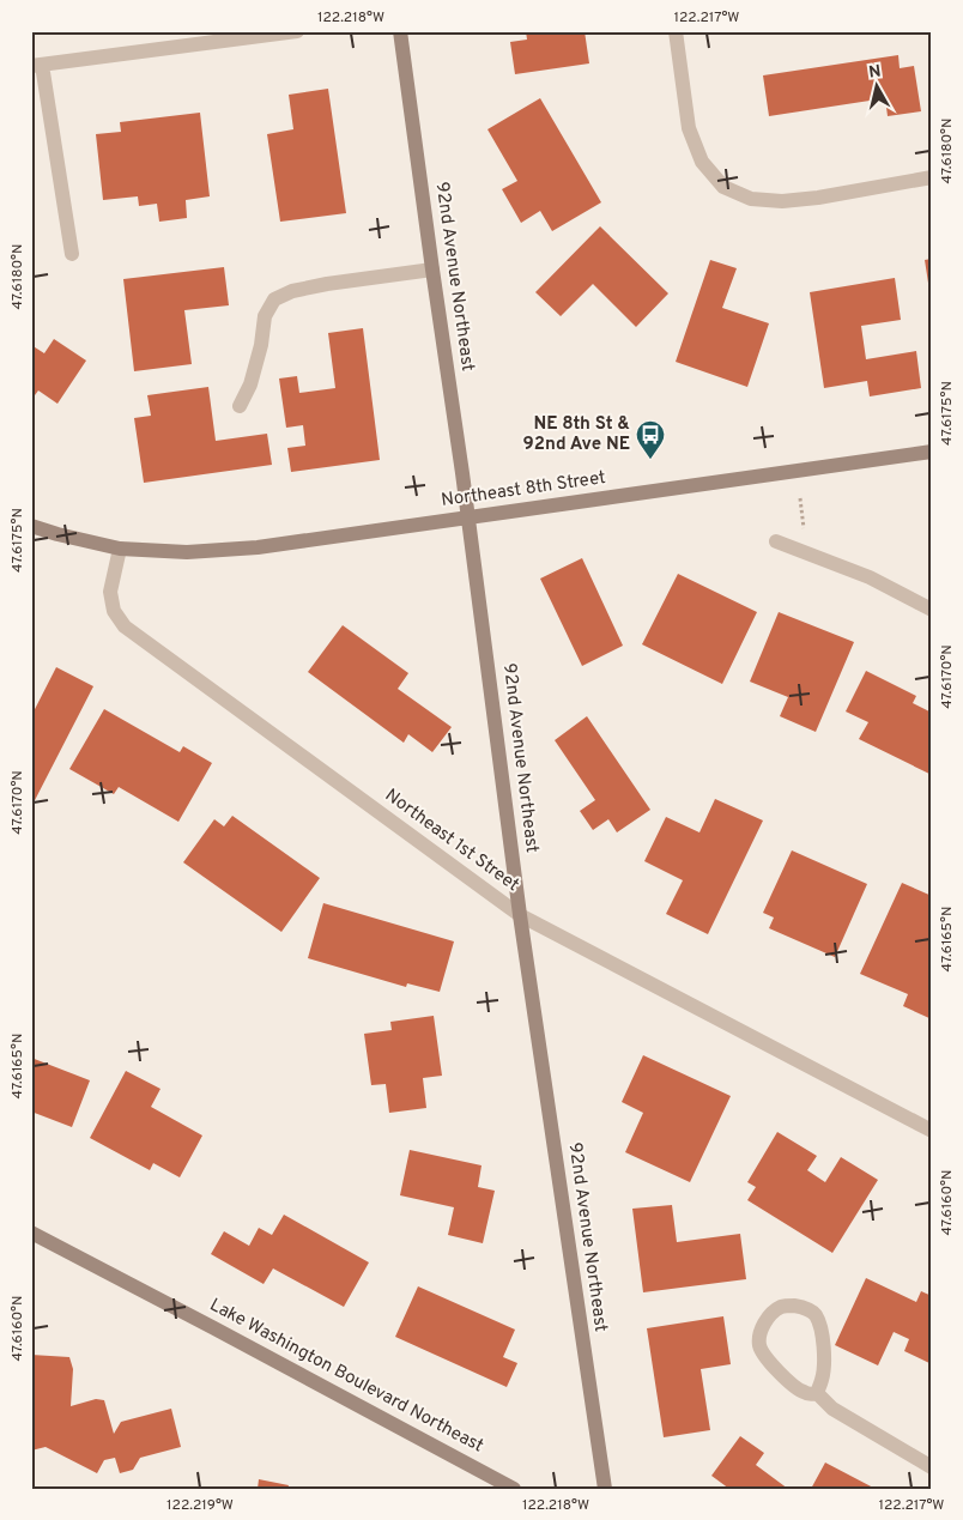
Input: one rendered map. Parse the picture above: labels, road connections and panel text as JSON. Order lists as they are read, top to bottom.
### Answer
{
  "streets": {
    "main road": ["92nd Avenue Northeast", "Northeast 8th Street", "Lake Washington Boulevard Northeast"],
    "street": ["Northeast 1st Street"]
  },
  "crossings": [
    ["92nd Avenue Northeast", "Northeast 8th Street"],
    ["92nd Avenue Northeast", "Northeast 1st Street"],
    ["Northeast 8th Street", "Northeast 1st Street"]
  ],
  "places": {
    "bus stop": ["NE 8th St & 92nd Ave NE"]
  },
  "north": "top",
  "coordinates": [
    "122.218°W",
    "122.217°W",
    "47.6180°N",
    "47.6175°N",
    "47.6170°N",
    "47.6165°N",
    "47.6160°N",
    "122.219°W"
  ]
}
